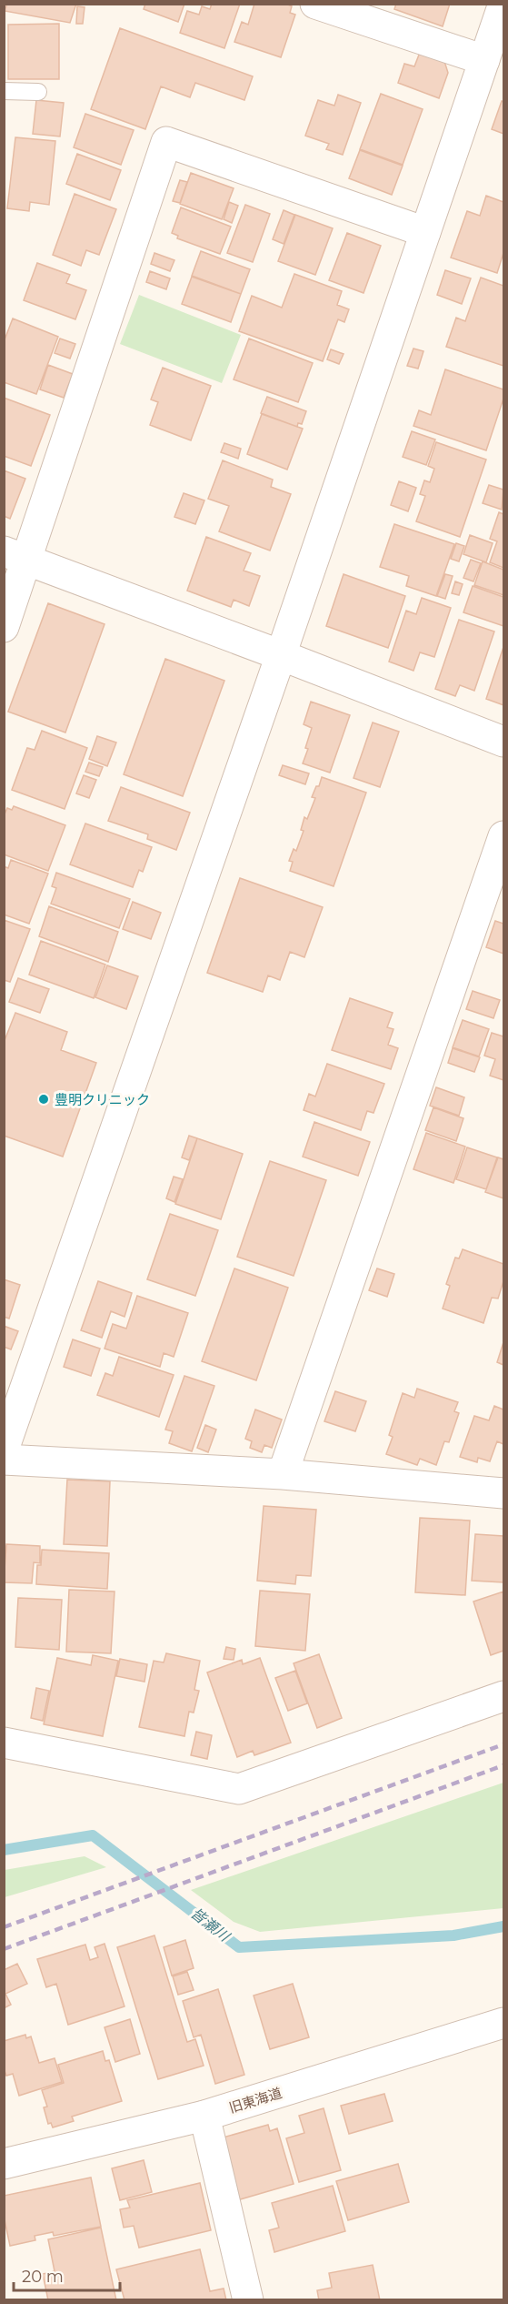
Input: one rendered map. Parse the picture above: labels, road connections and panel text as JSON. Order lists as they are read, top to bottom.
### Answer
{
  "streets": {
    "street": ["旧東海道"]
  },
  "water": ["皆瀬川"],
  "places": ["豊明クリニック"],
  "scale_bar": "20 m"
}
